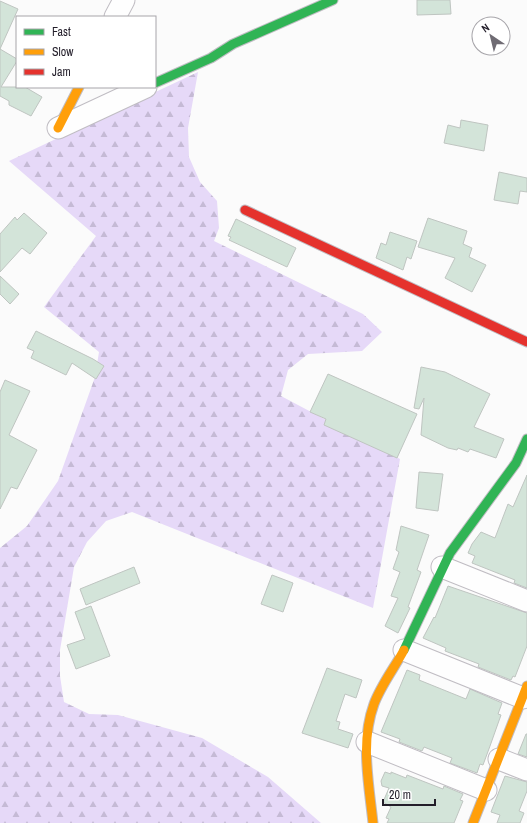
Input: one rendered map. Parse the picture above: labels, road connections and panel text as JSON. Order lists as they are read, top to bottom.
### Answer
{
  "legend": ["Fast", "Slow", "Jam"],
  "scale_bar": "20 m",
  "north": "top left"
}
